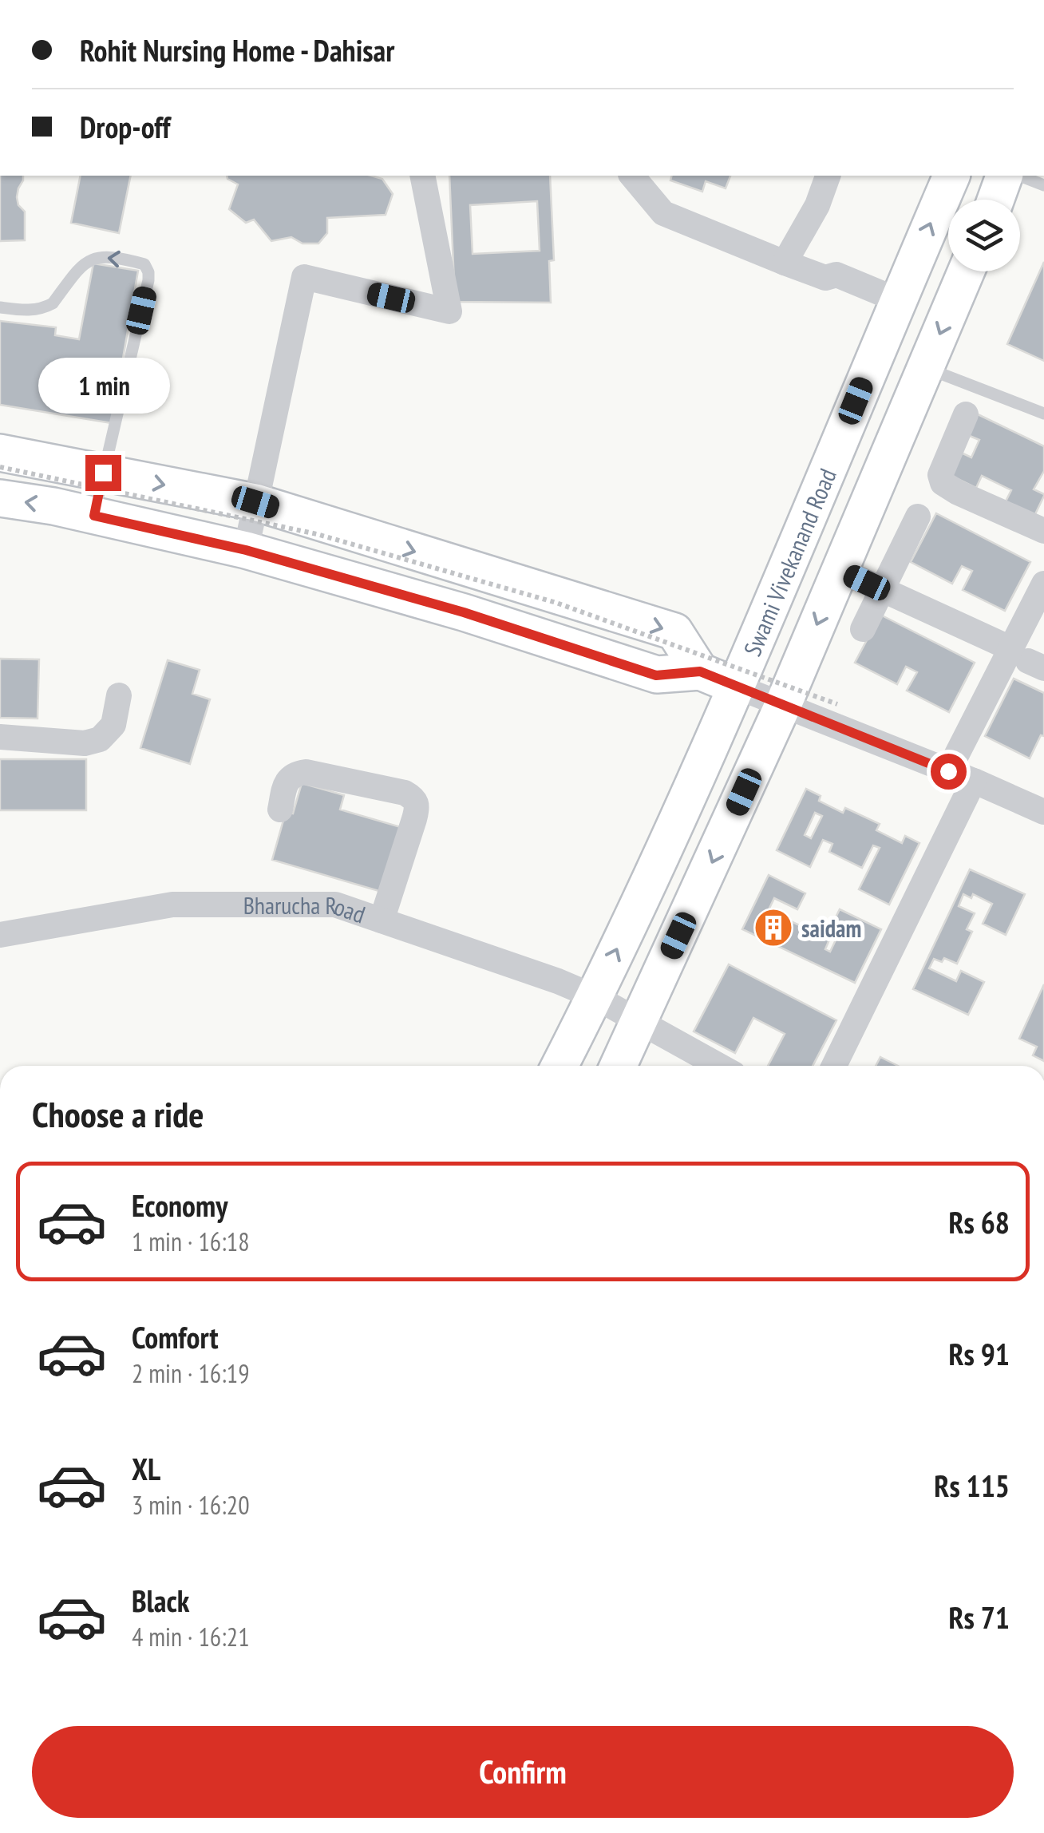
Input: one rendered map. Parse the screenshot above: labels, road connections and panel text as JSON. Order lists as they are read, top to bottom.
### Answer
{
  "streets": {
    "main road": ["Swami Vivekanand Road"],
    "street": ["Bharucha Road"]
  },
  "crossings": [
    ["Swami Vivekanand Road", "Bharucha Road"]
  ],
  "places": {
    "building": ["saidam"]
  },
  "page": {
    "banner": ["Rohit Nursing Home - Dahisar", "Drop-off"],
    "bubble": "1 min",
    "heading": "Choose a ride",
    "list": [
      {
        "name": "Economy",
        "note": "1 min · 16:18",
        "value": "Rs 68"
      },
      {
        "name": "Comfort",
        "note": "2 min · 16:19",
        "value": "Rs 91"
      },
      {
        "name": "XL",
        "note": "3 min · 16:20",
        "value": "Rs 115"
      },
      {
        "name": "Black",
        "note": "4 min · 16:21",
        "value": "Rs 71"
      }
    ],
    "buttons": "Confirm"
  }
}
